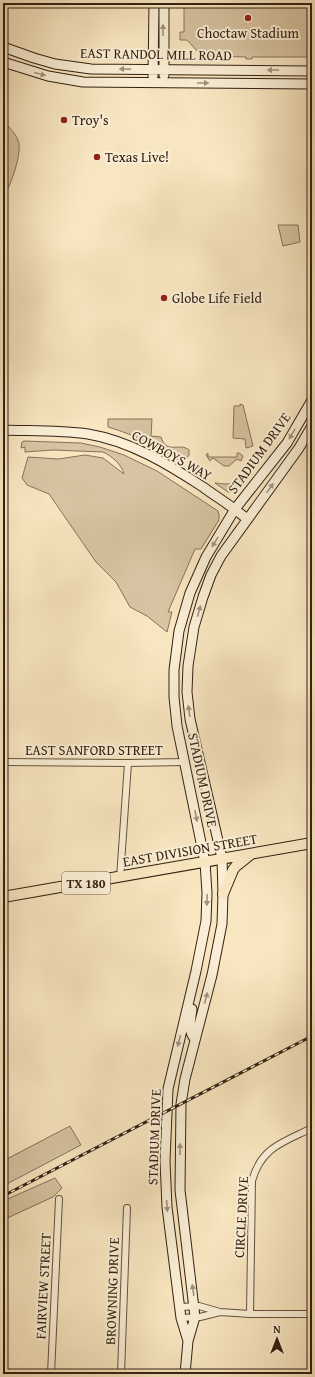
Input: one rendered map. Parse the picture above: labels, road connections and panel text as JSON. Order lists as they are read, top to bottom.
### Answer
{
  "streets": {
    "main road": [
      "EAST RANDOL MILL ROAD",
      "STADIUM DRIVE",
      "COWBOYS WAY",
      "EAST DIVISION STREET",
      "TX 180"
    ],
    "street": [
      "EAST SANFORD STREET",
      "CIRCLE DRIVE",
      "FAIRVIEW STREET",
      "BROWNING DRIVE"
    ]
  },
  "crossings": [
    ["STADIUM DRIVE", "COWBOYS WAY"],
    ["STADIUM DRIVE", "EAST SANFORD STREET"],
    ["STADIUM DRIVE", "EAST DIVISION STREET"]
  ],
  "places": [
    "Choctaw Stadium",
    "Troy's",
    "Texas Live!",
    "Globe Life Field"
  ],
  "north": "top"
}
